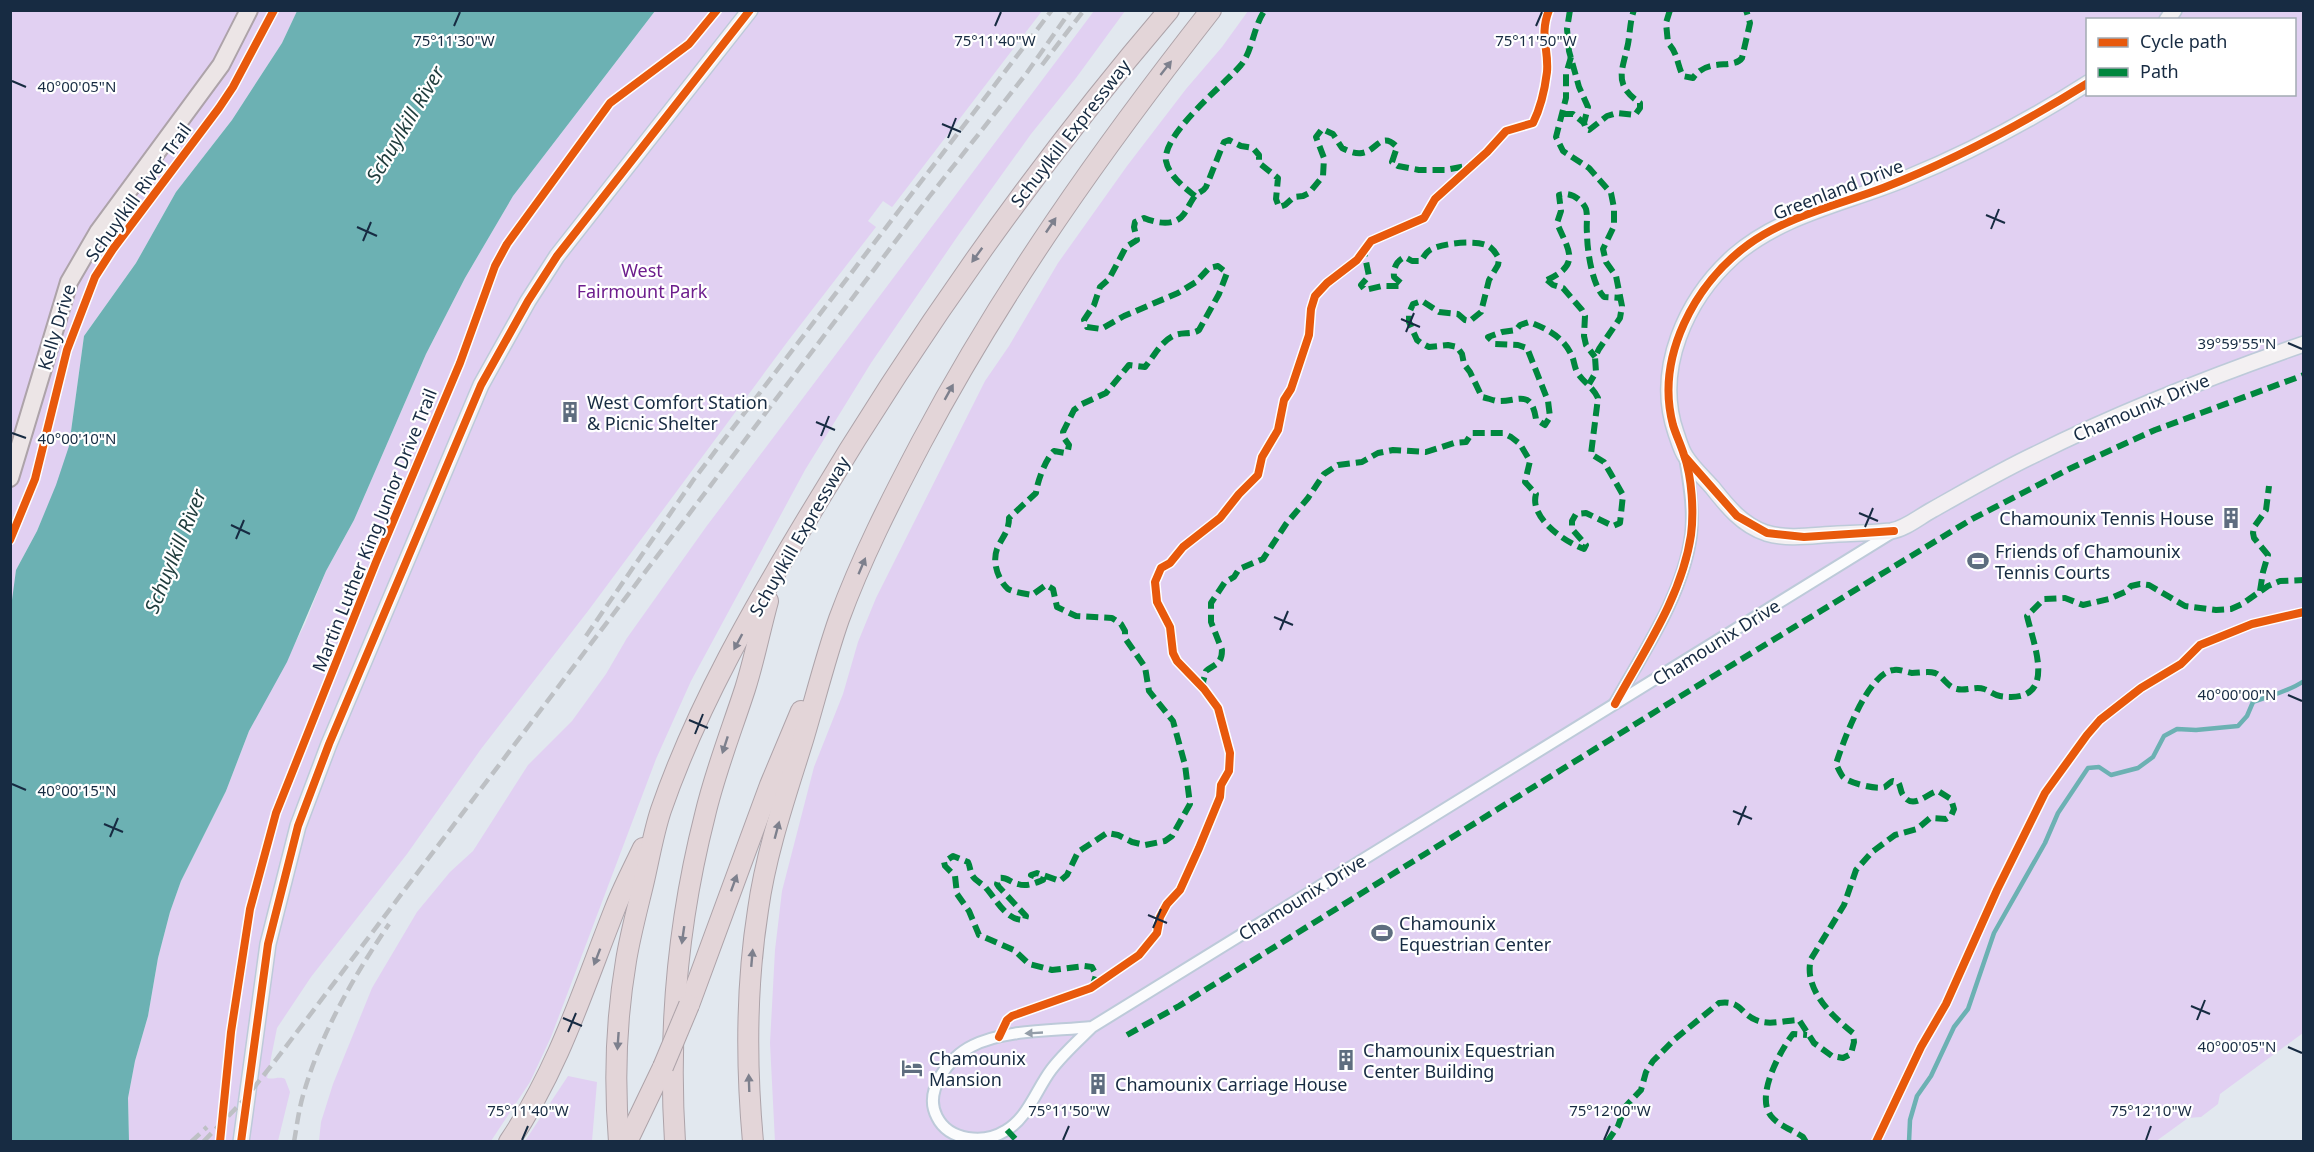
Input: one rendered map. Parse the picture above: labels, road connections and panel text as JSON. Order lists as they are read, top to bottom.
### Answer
{
  "streets": {
    "highway": ["Schuylkill Expressway"],
    "main road": ["Kelly Drive"],
    "street": ["Greenland Drive", "Chamounix Drive"],
    "cycle path": ["Schuylkill River Trail", "Martin Luther King Junior Drive Trail"]
  },
  "crossings": [
    ["Greenland Drive", "Chamounix Drive"]
  ],
  "water": ["Schuylkill River"],
  "parks": ["West Fairmount Park"],
  "places": {
    "building": [
      "West Comfort Station & Picnic Shelter",
      "Chamounix Tennis House",
      "Chamounix Equestrian Center Building",
      "Chamounix Carriage House"
    ],
    "sports": ["Friends of Chamounix Tennis Courts", "Chamounix Equestrian Center"],
    "hotel": ["Chamounix Mansion"]
  },
  "legend": ["Cycle path", "Path"],
  "coordinates": [
    "75°11'30\"W",
    "75°11'40\"W",
    "75°11'50\"W",
    "40°00'05\"N",
    "39°59'55\"N",
    "40°00'10\"N",
    "40°00'00\"N",
    "40°00'15\"N",
    "75°12'00\"W",
    "75°12'10\"W"
  ]
}
